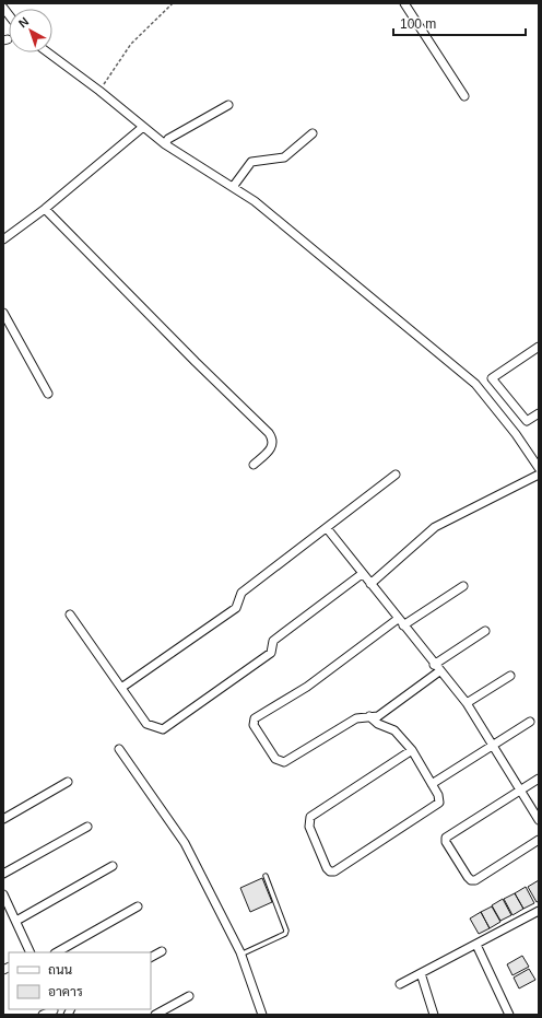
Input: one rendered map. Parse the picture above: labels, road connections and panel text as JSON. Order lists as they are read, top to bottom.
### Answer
{
  "legend": ["ถนน", "อาคาร"],
  "scale_bar": "100 m",
  "north": "top left"
}
